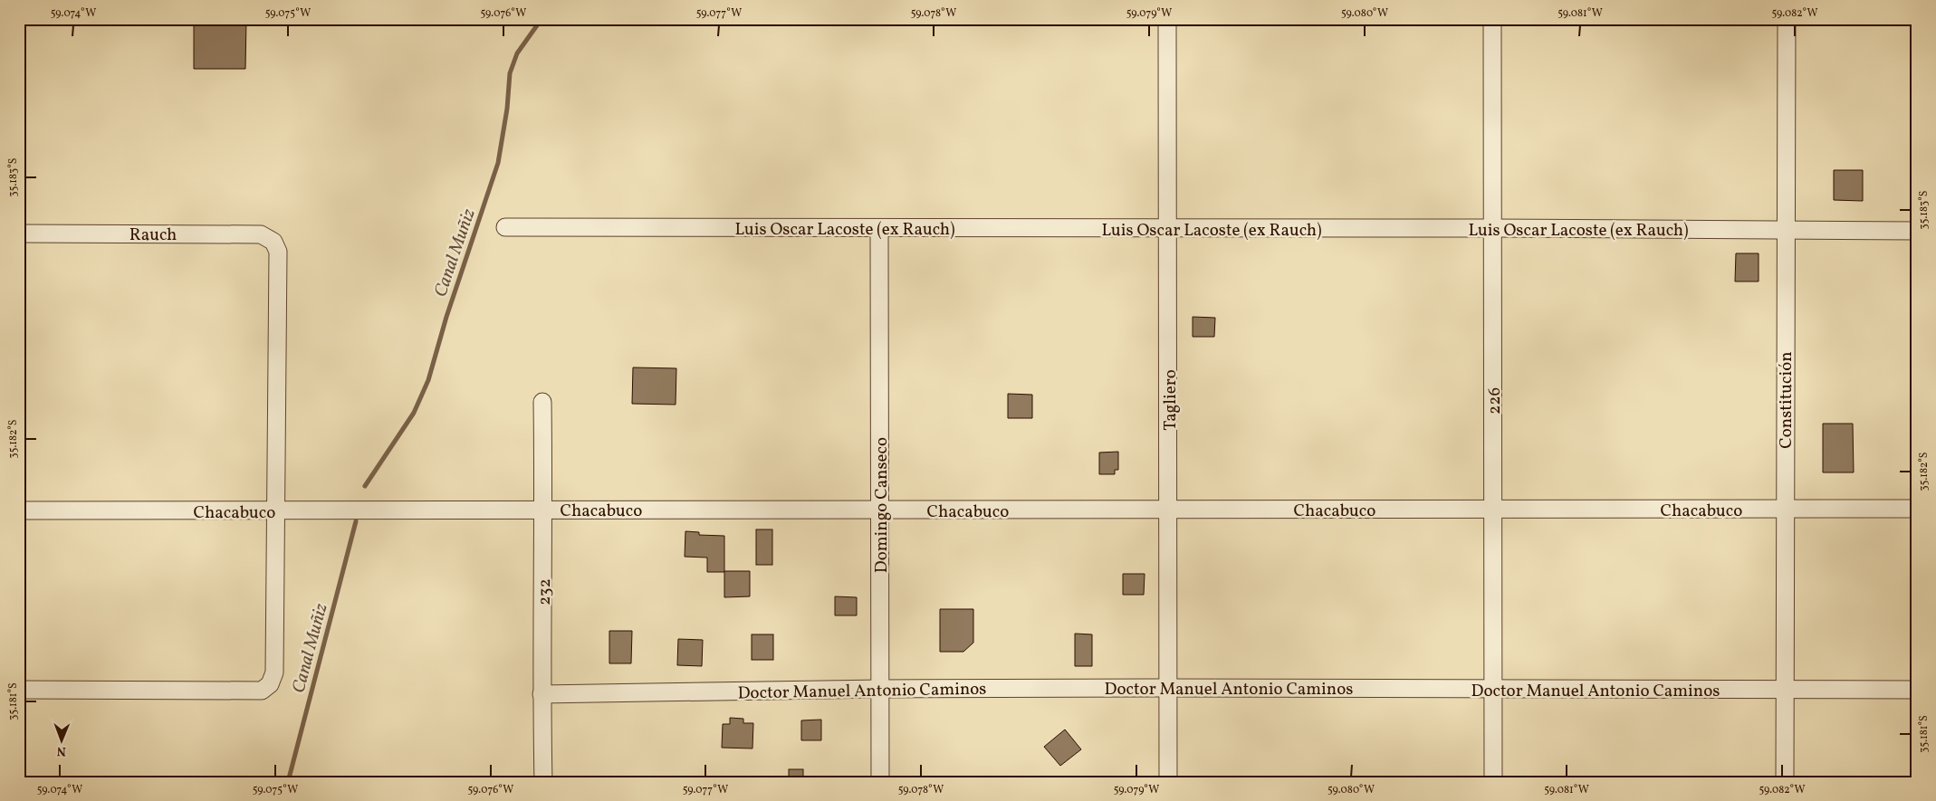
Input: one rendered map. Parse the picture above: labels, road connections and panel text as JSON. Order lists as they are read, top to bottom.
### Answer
{
  "streets": {
    "street": [
      "Luis Oscar Lacoste (ex Rauch)",
      "Rauch",
      "Tagliero",
      "Constitución",
      "226",
      "Domingo Canseco",
      "Chacabuco",
      "232",
      "Doctor Manuel Antonio Caminos"
    ]
  },
  "crossings": [
    ["Luis Oscar Lacoste (ex Rauch)", "Tagliero"],
    ["Luis Oscar Lacoste (ex Rauch)", "Constitución"],
    ["Luis Oscar Lacoste (ex Rauch)", "226"],
    ["Luis Oscar Lacoste (ex Rauch)", "Domingo Canseco"],
    ["Rauch", "Chacabuco"],
    ["Tagliero", "Chacabuco"],
    ["Tagliero", "Doctor Manuel Antonio Caminos"],
    ["Constitución", "Chacabuco"],
    ["Constitución", "Doctor Manuel Antonio Caminos"],
    ["226", "Chacabuco"],
    ["226", "Doctor Manuel Antonio Caminos"],
    ["Domingo Canseco", "Chacabuco"],
    ["Domingo Canseco", "Doctor Manuel Antonio Caminos"],
    ["Chacabuco", "232"],
    ["232", "Doctor Manuel Antonio Caminos"]
  ],
  "water": ["Canal Muñiz"],
  "north": "bottom",
  "coordinates": [
    "59.074°W",
    "59.075°W",
    "59.076°W",
    "59.077°W",
    "59.078°W",
    "59.079°W",
    "59.080°W",
    "59.081°W",
    "59.082°W",
    "35.183°S",
    "35.182°S",
    "35.181°S"
  ]
}
